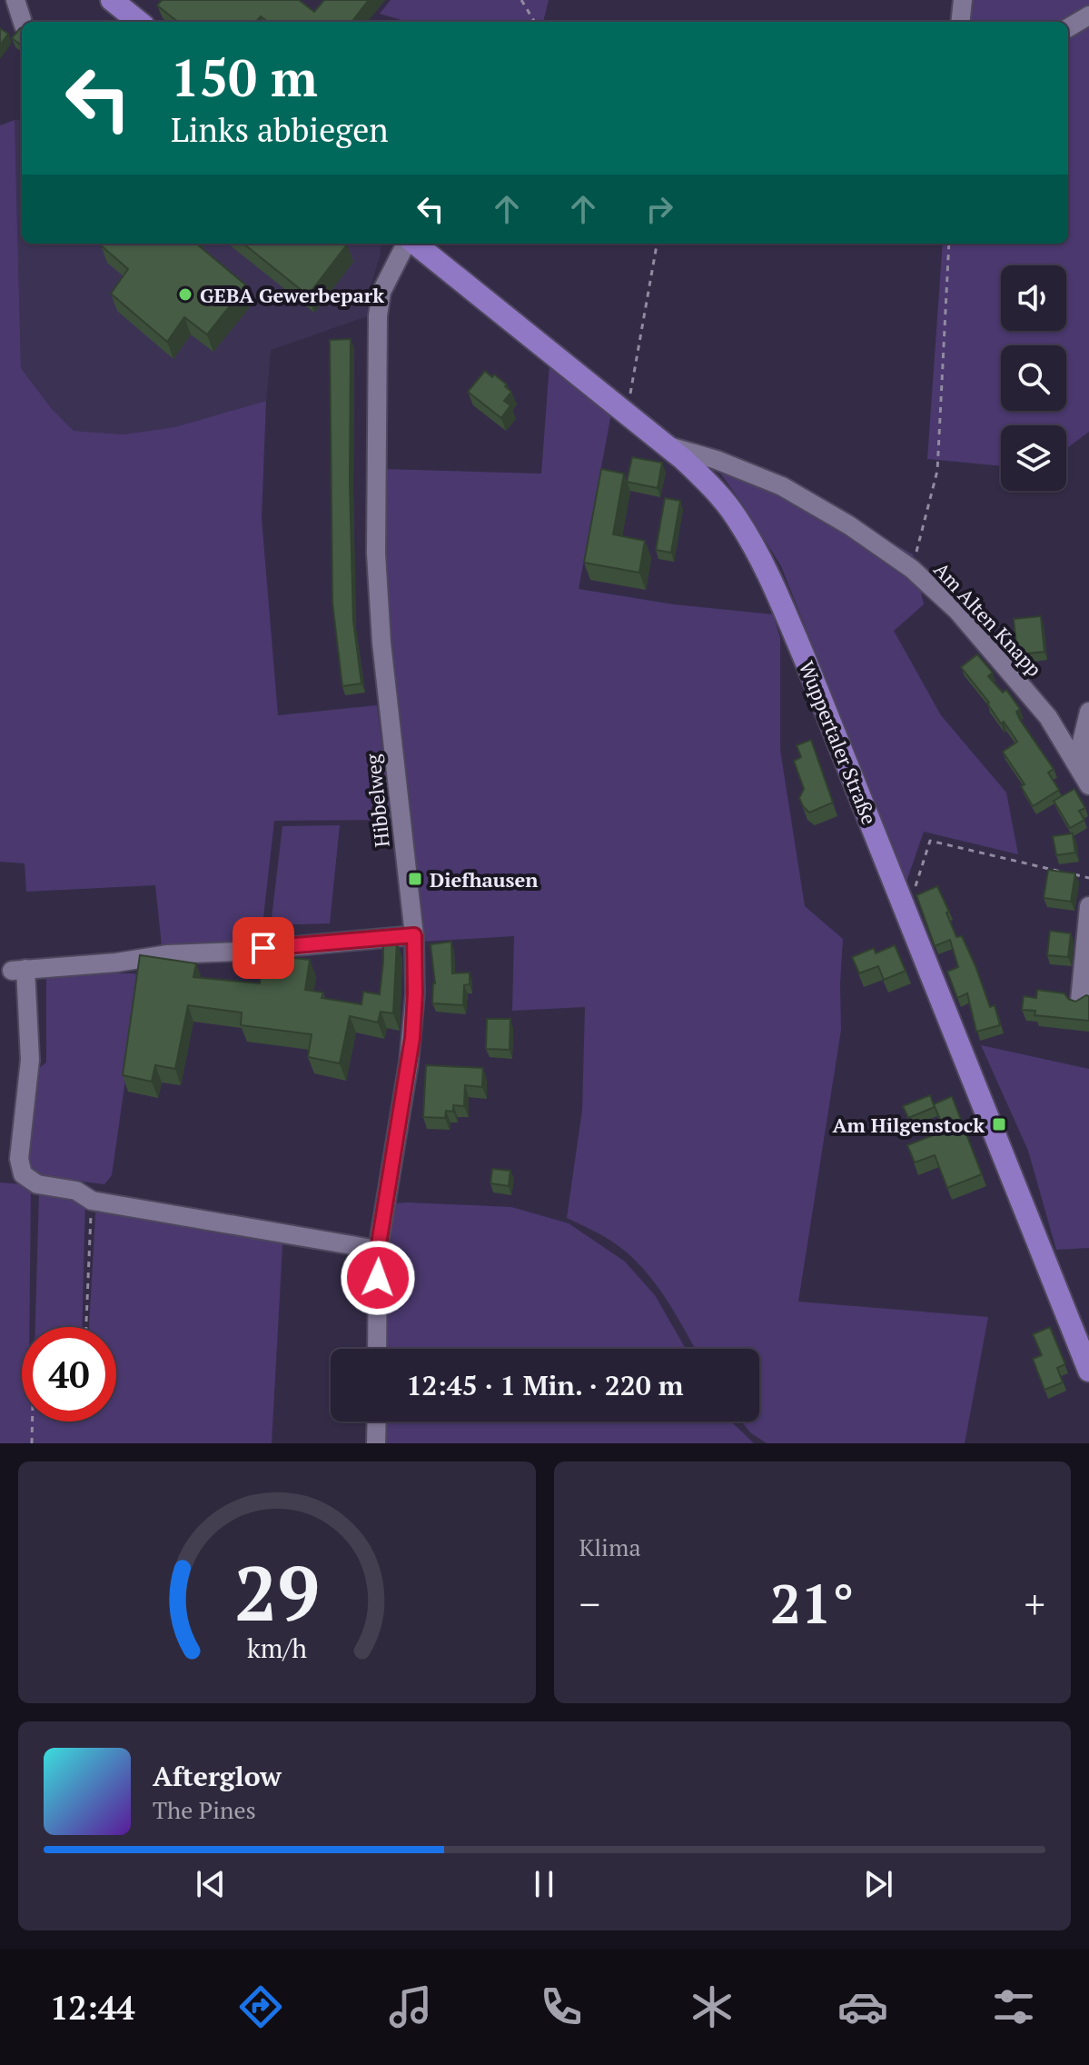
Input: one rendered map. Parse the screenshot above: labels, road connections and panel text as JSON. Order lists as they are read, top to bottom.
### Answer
{
  "streets": {
    "main road": ["Wuppertaler Straße"],
    "street": ["Am Alten Knapp", "Hibbelweg"]
  },
  "crossings": [
    ["Am Alten Knapp", "Wuppertaler Straße"]
  ],
  "places": {
    "other": ["GEBA Gewerbepark"],
    "transit": ["Diefhausen", "Am Hilgenstock"]
  },
  "page": {
    "turn": ["150 m", "Links abbiegen"],
    "limit": "40",
    "trip": "12:45 · 1 Min. · 220 m",
    "tile": "Klima",
    "heat": ["−", "21°", "+"],
    "song": ["Afterglow", "The Pines"],
    "tabs": "12:44",
    "gauge": ["29", "km/h"]
  }
}
